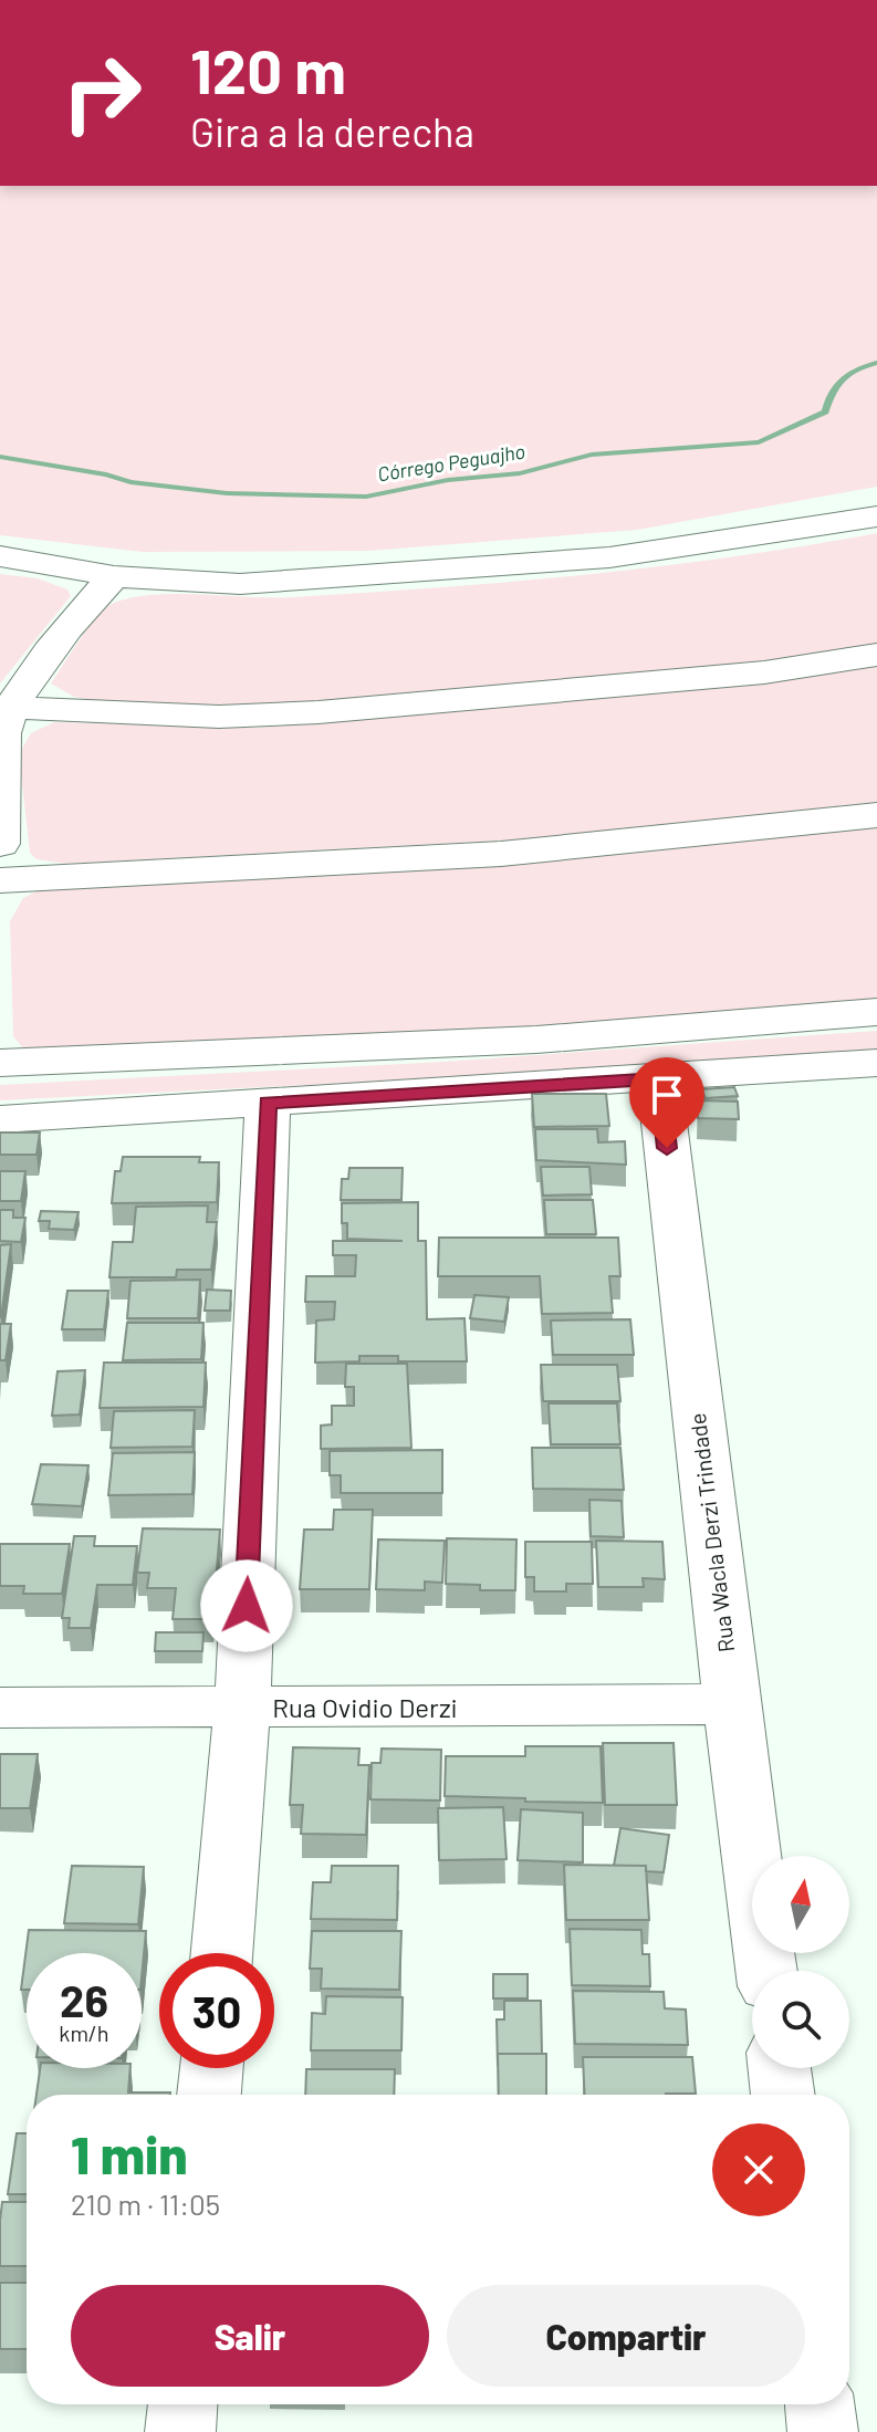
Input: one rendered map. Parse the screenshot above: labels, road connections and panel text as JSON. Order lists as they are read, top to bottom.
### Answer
{
  "streets": {
    "street": ["Rua Wacla Derzi Trindade", "Rua Ovidio Derzi"]
  },
  "crossings": [
    ["Rua Wacla Derzi Trindade", "Rua Ovidio Derzi"]
  ],
  "water": ["Córrego Peguajho"],
  "north": "top",
  "page": {
    "turn": ["120 m", "Gira a la derecha"],
    "speed": "26 km/h",
    "limit": "30",
    "heading": ["1 min", "210 m · 11:05"],
    "buttons": ["Salir", "Compartir"]
  }
}
